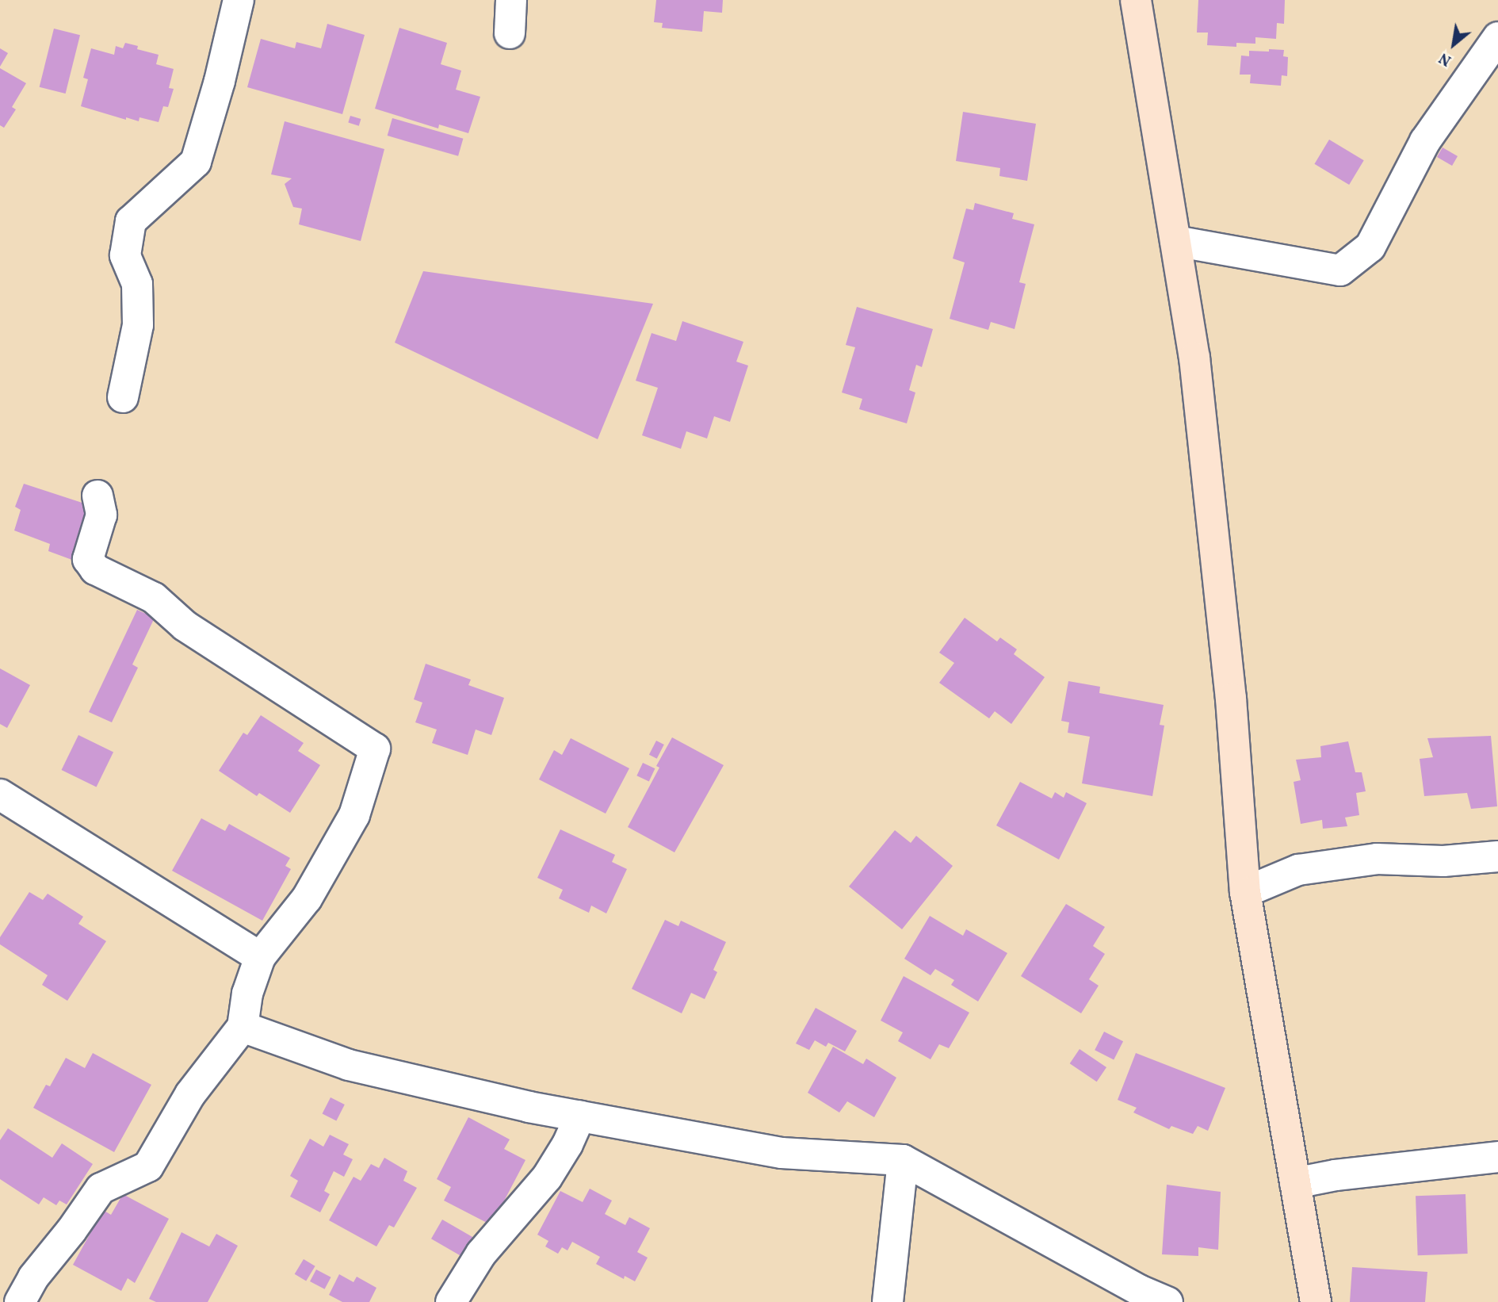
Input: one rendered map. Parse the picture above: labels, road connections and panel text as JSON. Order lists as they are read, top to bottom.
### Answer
{
  "north": "bottom left"
}
